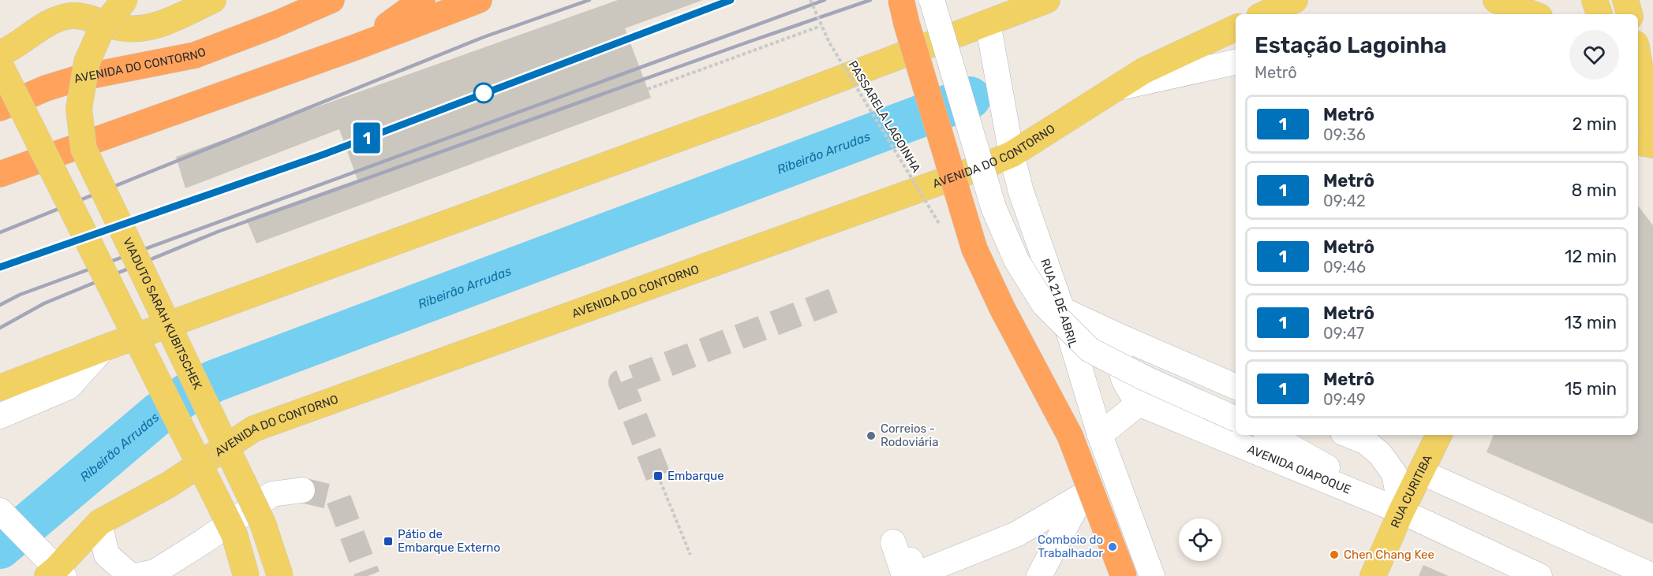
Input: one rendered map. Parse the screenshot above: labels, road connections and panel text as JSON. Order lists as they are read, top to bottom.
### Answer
{
  "streets": {
    "highway": ["AVENIDA DO CONTORNO"],
    "main road": ["VIADUTO SARAH KUBITSCHEK", "RUA CURITIBA"],
    "street": ["RUA 21 DE ABRIL", "AVENIDA OIAPOQUE"],
    "path": ["PASSARELA LAGOINHA"]
  },
  "crossings": [
    ["AVENIDA DO CONTORNO", "RUA 21 DE ABRIL"],
    ["AVENIDA OIAPOQUE", "RUA CURITIBA"]
  ],
  "water": ["Ribeirão Arrudas"],
  "places": {
    "other": ["Correios - Rodoviária", "Comboio do Trabalhador", "Chen Chang Kee"],
    "transit": ["Embarque", "Pátio de Embarque Externo"]
  },
  "lines": ["metro line 1"],
  "page": {
    "on_map": "1",
    "heading": ["Estação Lagoinha", "Metrô"],
    "list": [
      {
        "mark": "1",
        "name": "Metrô",
        "note": "09:36",
        "value": "2 min"
      },
      {
        "mark": "1",
        "name": "Metrô",
        "note": "09:42",
        "value": "8 min"
      },
      {
        "mark": "1",
        "name": "Metrô",
        "note": "09:46",
        "value": "12 min"
      },
      {
        "mark": "1",
        "name": "Metrô",
        "note": "09:47",
        "value": "13 min"
      },
      {
        "mark": "1",
        "name": "Metrô",
        "note": "09:49",
        "value": "15 min"
      }
    ]
  }
}
